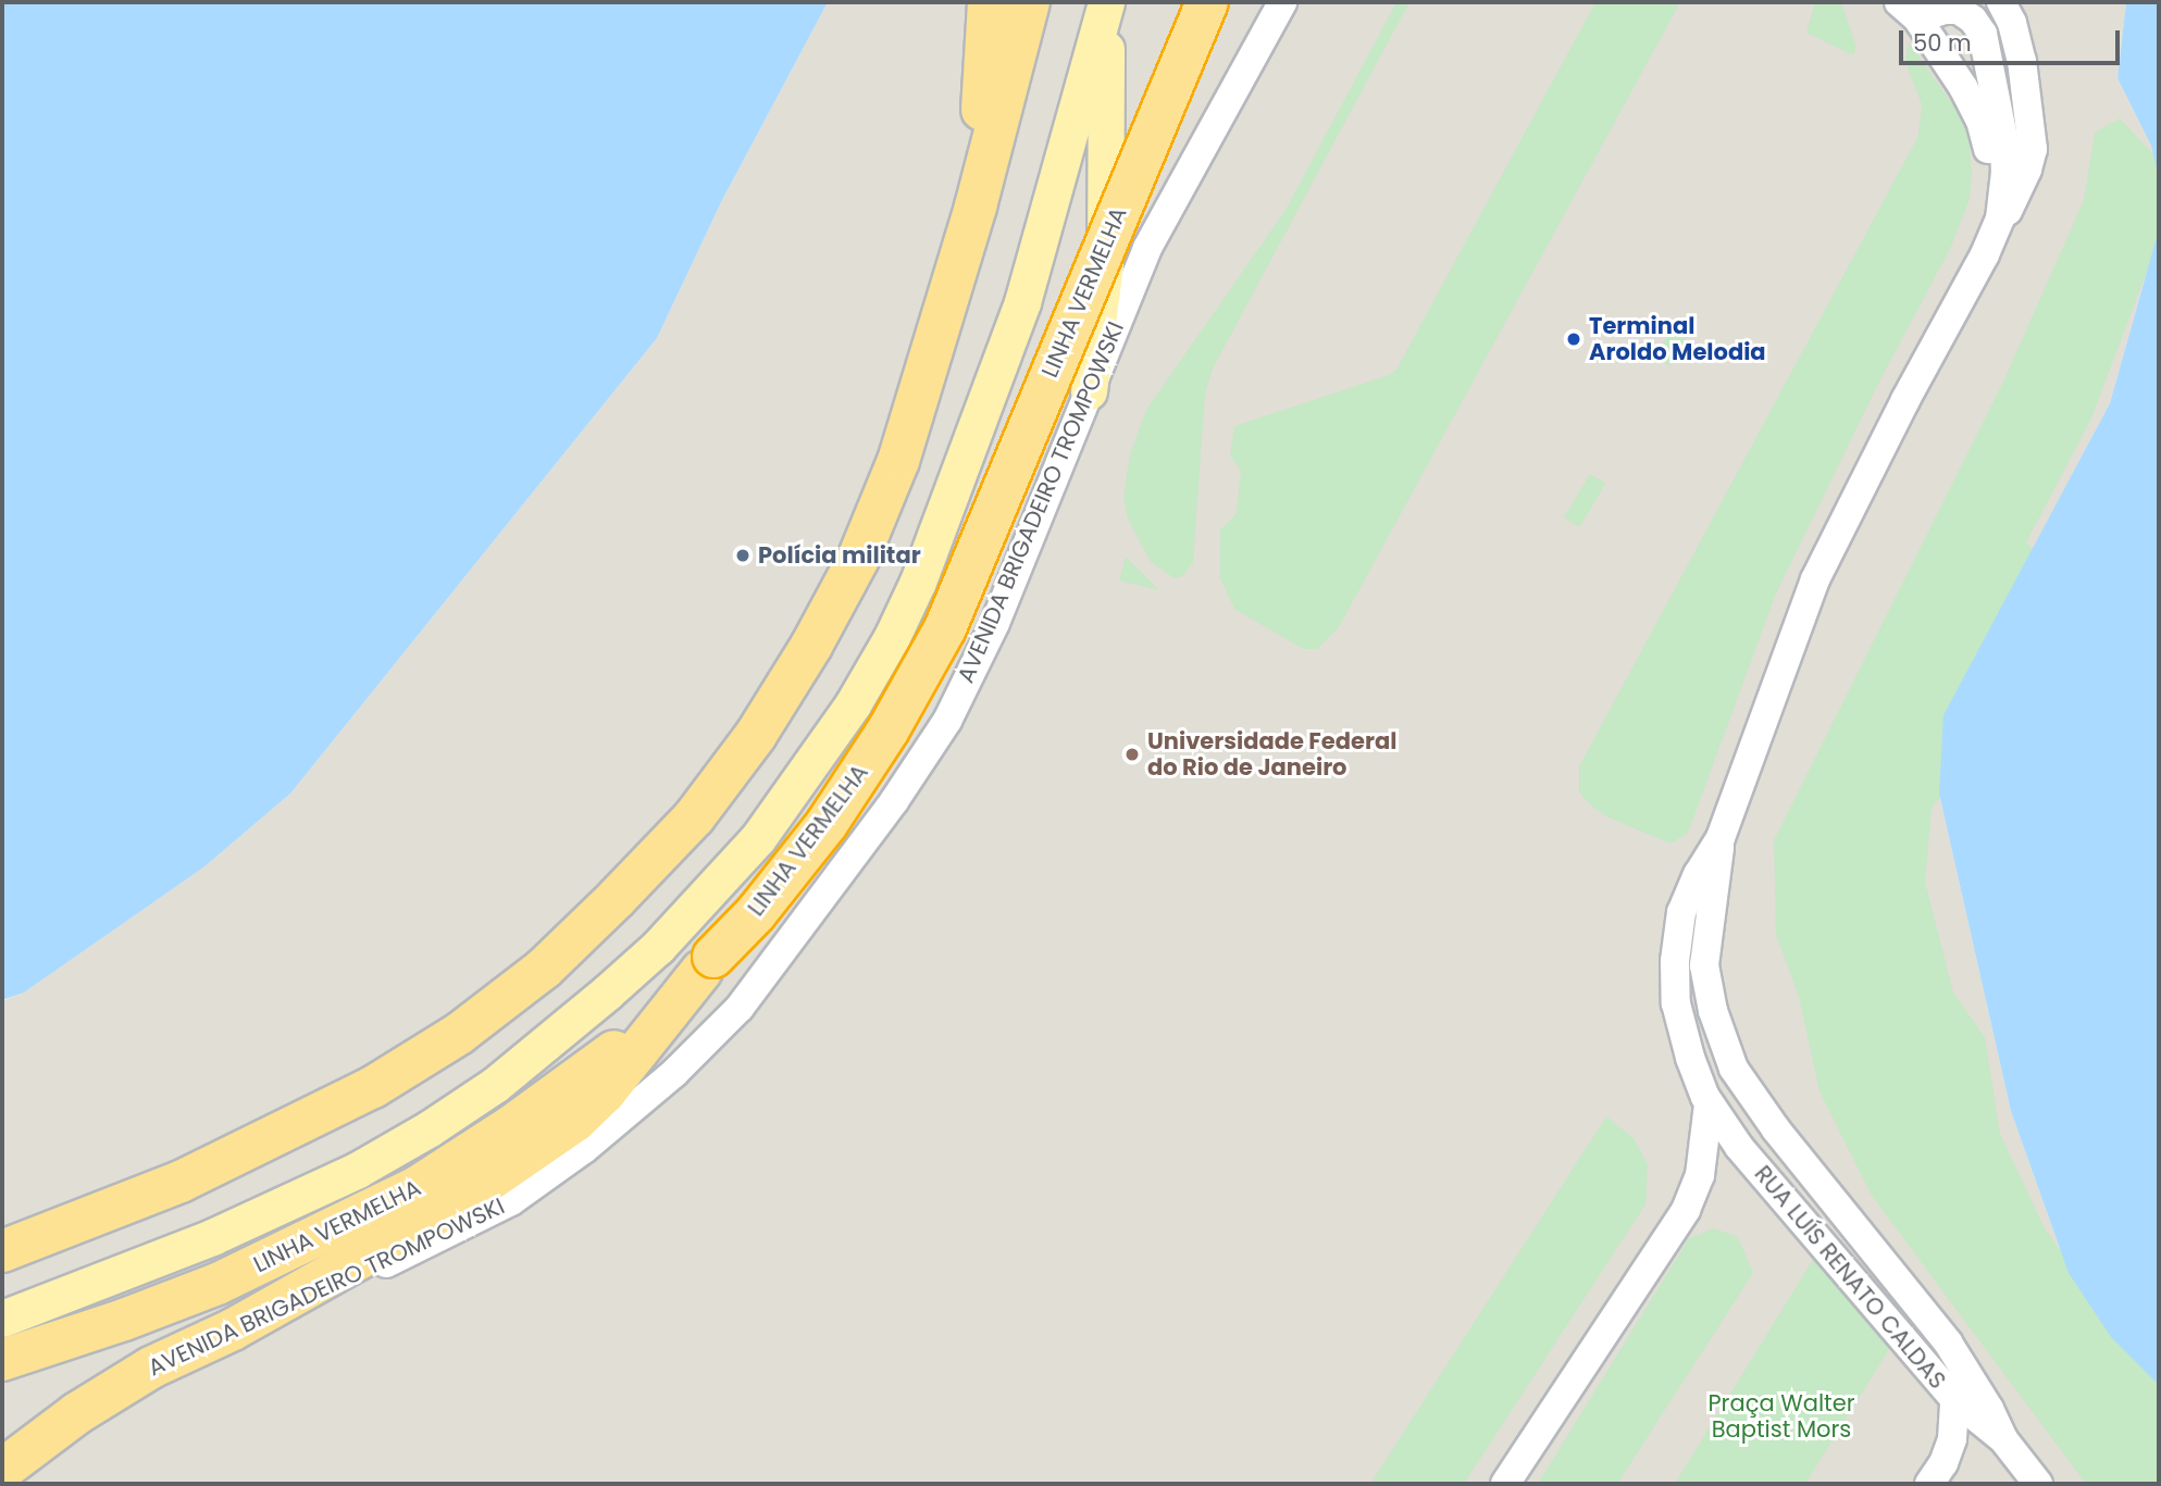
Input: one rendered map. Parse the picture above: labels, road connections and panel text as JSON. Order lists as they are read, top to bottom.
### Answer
{
  "streets": {
    "highway": ["LINHA VERMELHA", "AVENIDA BRIGADEIRO TROMPOWSKI"],
    "street": ["RUA LUÍS RENATO CALDAS"]
  },
  "parks": ["Praça Walter Baptist Mors"],
  "places": ["Terminal Aroldo Melodia", "Polícia militar", "Universidade Federal do Rio de Janeiro"],
  "scale_bar": "50 m"
}
